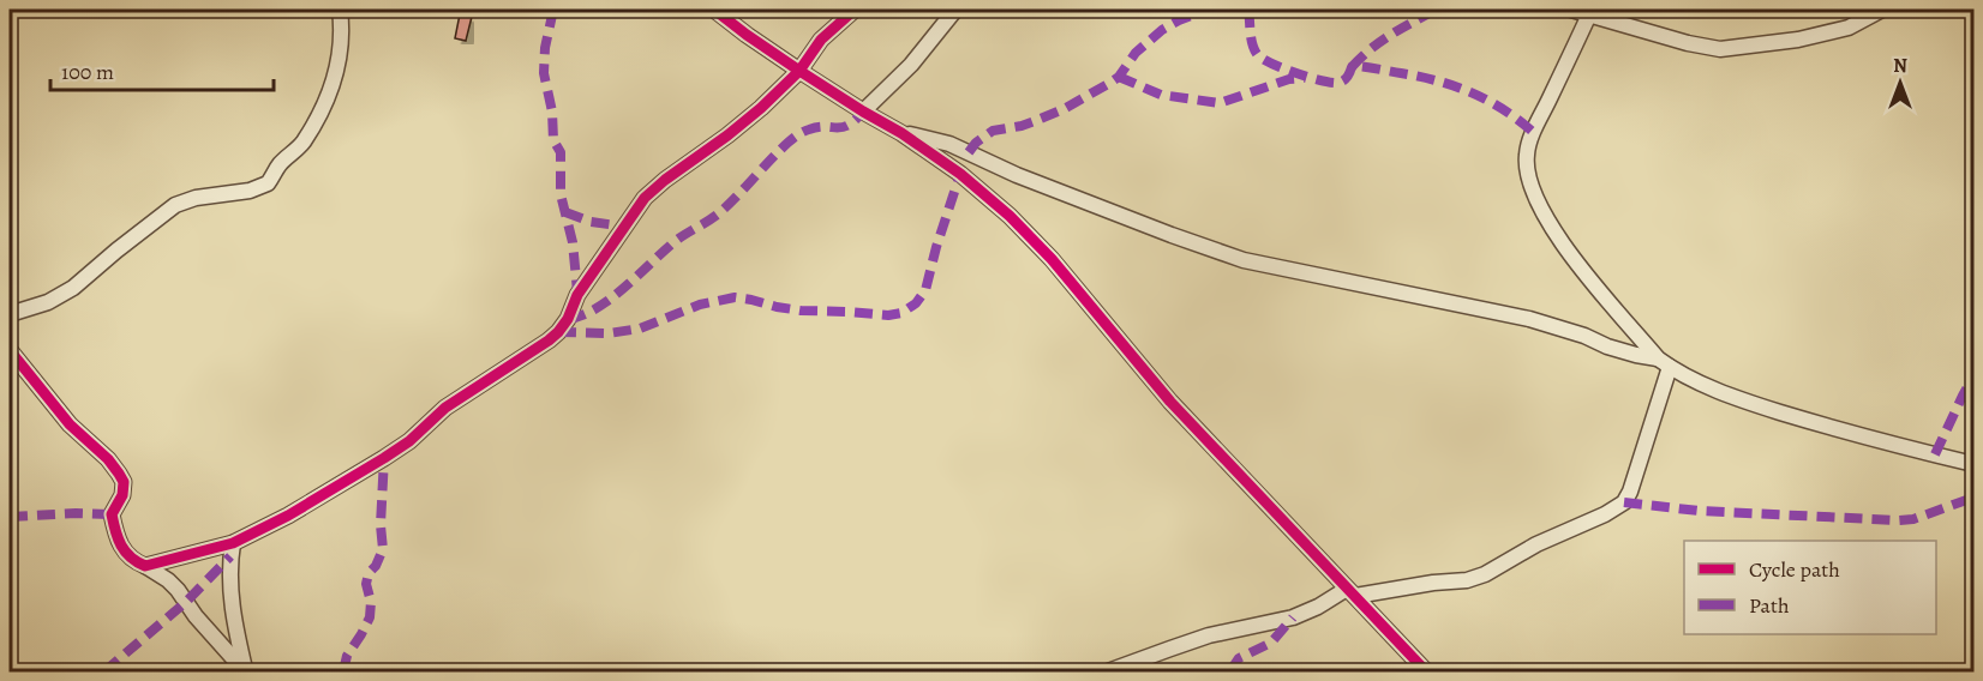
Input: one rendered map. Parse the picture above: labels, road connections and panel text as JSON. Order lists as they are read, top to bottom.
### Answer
{
  "legend": ["Cycle path", "Path"],
  "scale_bar": "100 m",
  "north": "top"
}
